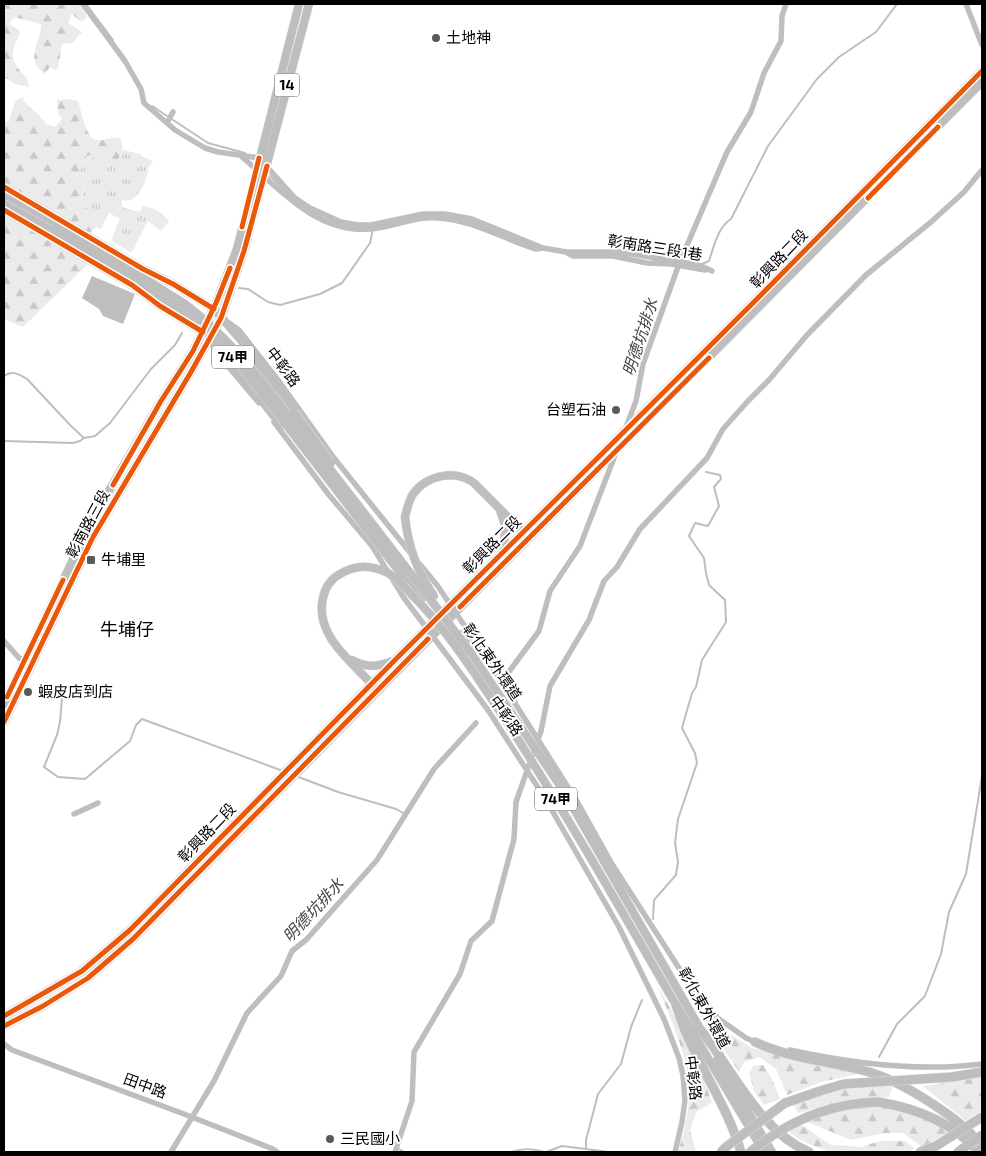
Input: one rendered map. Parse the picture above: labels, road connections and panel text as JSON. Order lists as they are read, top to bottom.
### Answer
{
  "streets": {
    "main road": [
      "14",
      "彰興路二段",
      "74甲",
      "彰南路三段",
      "彰化東外環道"
    ],
    "street": ["彰南路三段1巷", "中彰路", "田中路"]
  },
  "crossings": [
    ["14", "彰南路三段1巷"],
    ["14", "彰南路三段"],
    ["彰南路三段1巷", "彰南路三段"],
    ["彰興路二段", "中彰路"],
    ["74甲", "彰南路三段"],
    ["中彰路", "彰南路三段"]
  ],
  "districts": ["牛埔仔"],
  "water": ["明德坑排水"],
  "places": {
    "other": [
      "土地神",
      "台塑石油",
      "蝦皮店到店",
      "三民國小"
    ],
    "transit": ["牛埔里"]
  }
}
